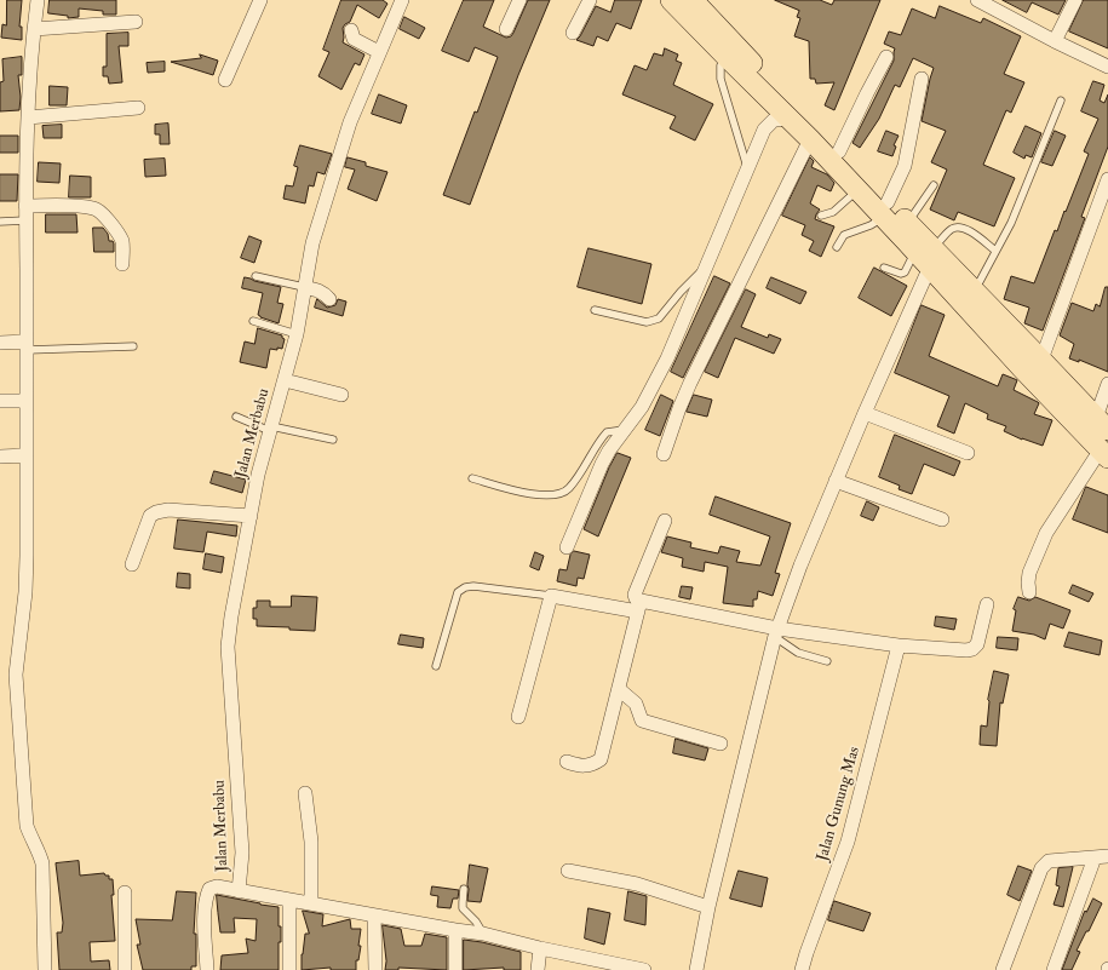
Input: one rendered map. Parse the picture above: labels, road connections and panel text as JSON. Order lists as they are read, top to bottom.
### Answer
{
  "streets": {
    "street": ["Jalan Merbabu", "Jalan Gunung Mas"]
  }
}
